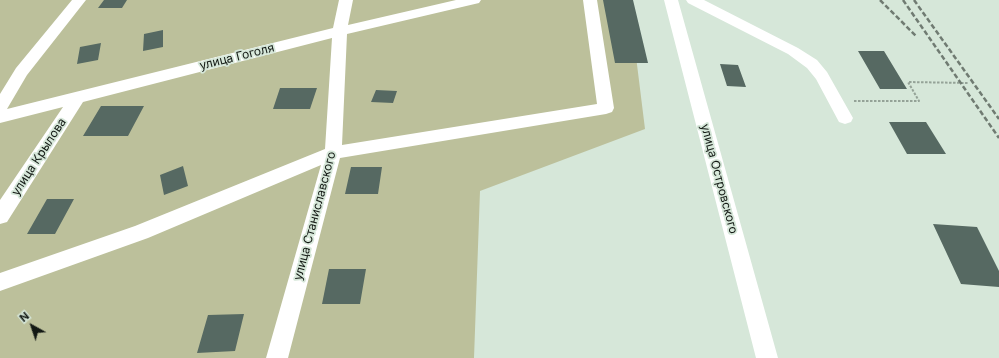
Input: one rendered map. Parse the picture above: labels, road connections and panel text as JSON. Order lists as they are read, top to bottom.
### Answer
{
  "streets": {
    "street": [
      "улица Гоголя",
      "улица Крылова",
      "улица Островского",
      "улица Станиславского"
    ]
  },
  "crossings": [
    ["улица Гоголя", "улица Крылова"],
    ["улица Гоголя", "улица Станиславского"]
  ],
  "north": "top left"
}
